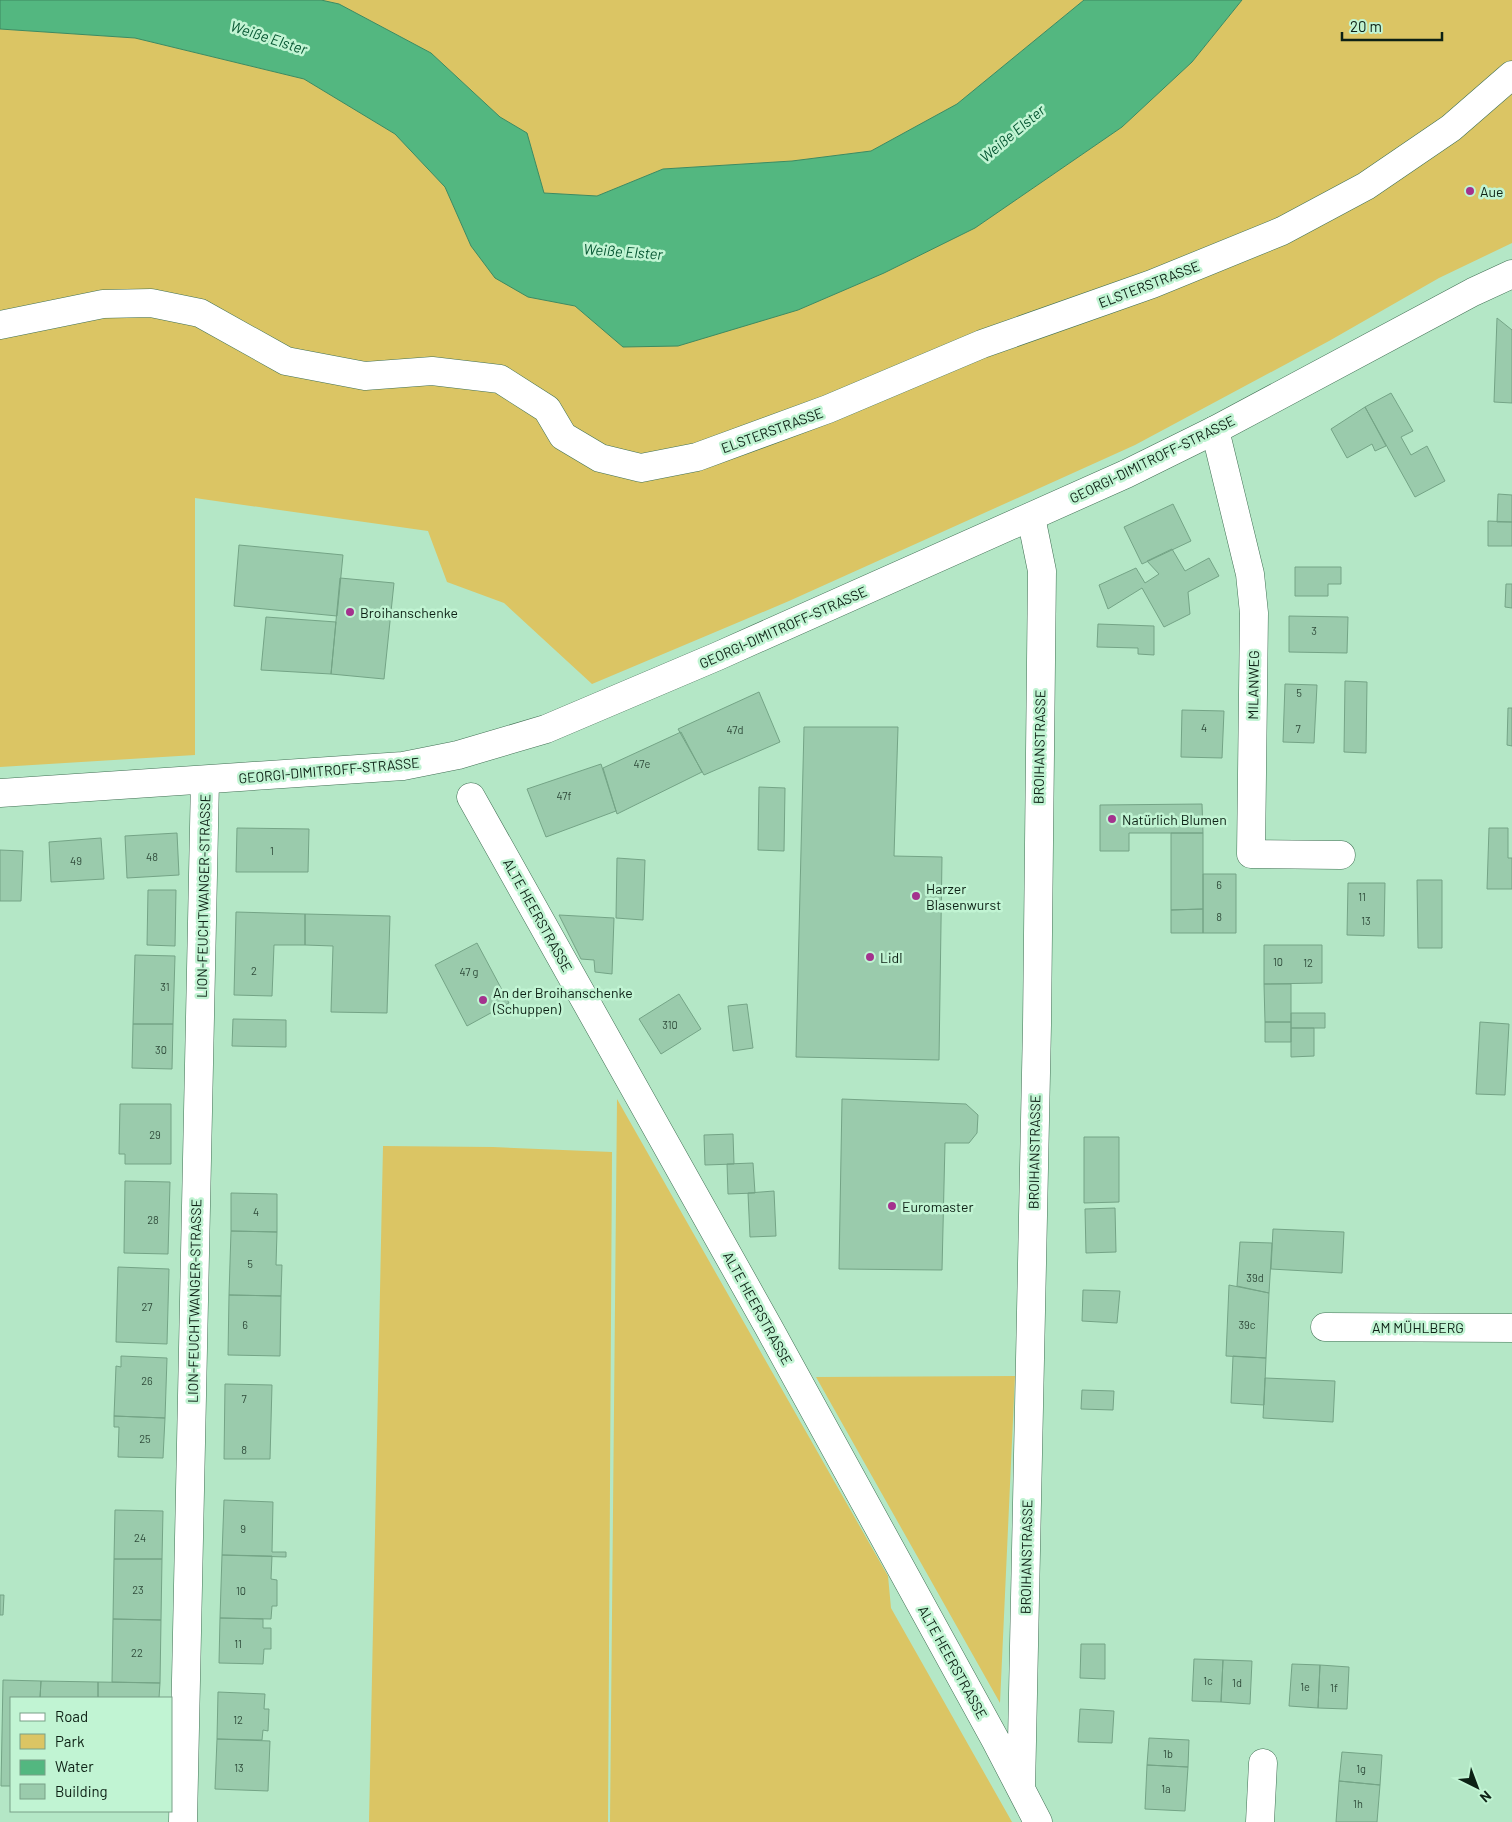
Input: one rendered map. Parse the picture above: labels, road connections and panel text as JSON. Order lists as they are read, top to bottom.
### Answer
{
  "streets": {
    "street": [
      "ELSTERSTRASSE",
      "GEORGI-DIMITROFF-STRASSE",
      "MILANWEG",
      "BROIHANSTRASSE",
      "LION-FEUCHTWANGER-STRASSE",
      "ALTE HEERSTRASSE",
      "AM MÜHLBERG"
    ]
  },
  "crossings": [
    ["GEORGI-DIMITROFF-STRASSE", "MILANWEG"],
    ["GEORGI-DIMITROFF-STRASSE", "BROIHANSTRASSE"],
    ["GEORGI-DIMITROFF-STRASSE", "LION-FEUCHTWANGER-STRASSE"],
    ["BROIHANSTRASSE", "ALTE HEERSTRASSE"]
  ],
  "water": ["Weiße Elster"],
  "places": [
    "Aue",
    "Broihanschenke",
    "Natürlich Blumen",
    "Harzer Blasenwurst",
    "Lidl",
    "An der Broihanschenke (Schuppen)",
    "Euromaster"
  ],
  "house_numbers": [
    "3",
    "5",
    "4",
    "7",
    "47d",
    "47e",
    "47f",
    "1",
    "48",
    "49",
    "6",
    "11",
    "8",
    "13",
    "10",
    "12",
    "2",
    "47 g",
    "31",
    "310",
    "30",
    "29",
    "4",
    "28",
    "5",
    "39d",
    "27",
    "6",
    "39c",
    "26",
    "7",
    "25",
    "8",
    "9",
    "24",
    "23",
    "10",
    "11",
    "22",
    "1c",
    "1d",
    "1e",
    "1f",
    "12",
    "1b",
    "13",
    "1g",
    "1a",
    "1h"
  ],
  "legend": [
    "Road",
    "Park",
    "Water",
    "Building"
  ],
  "scale_bar": "20 m",
  "north": "bottom right"
}
